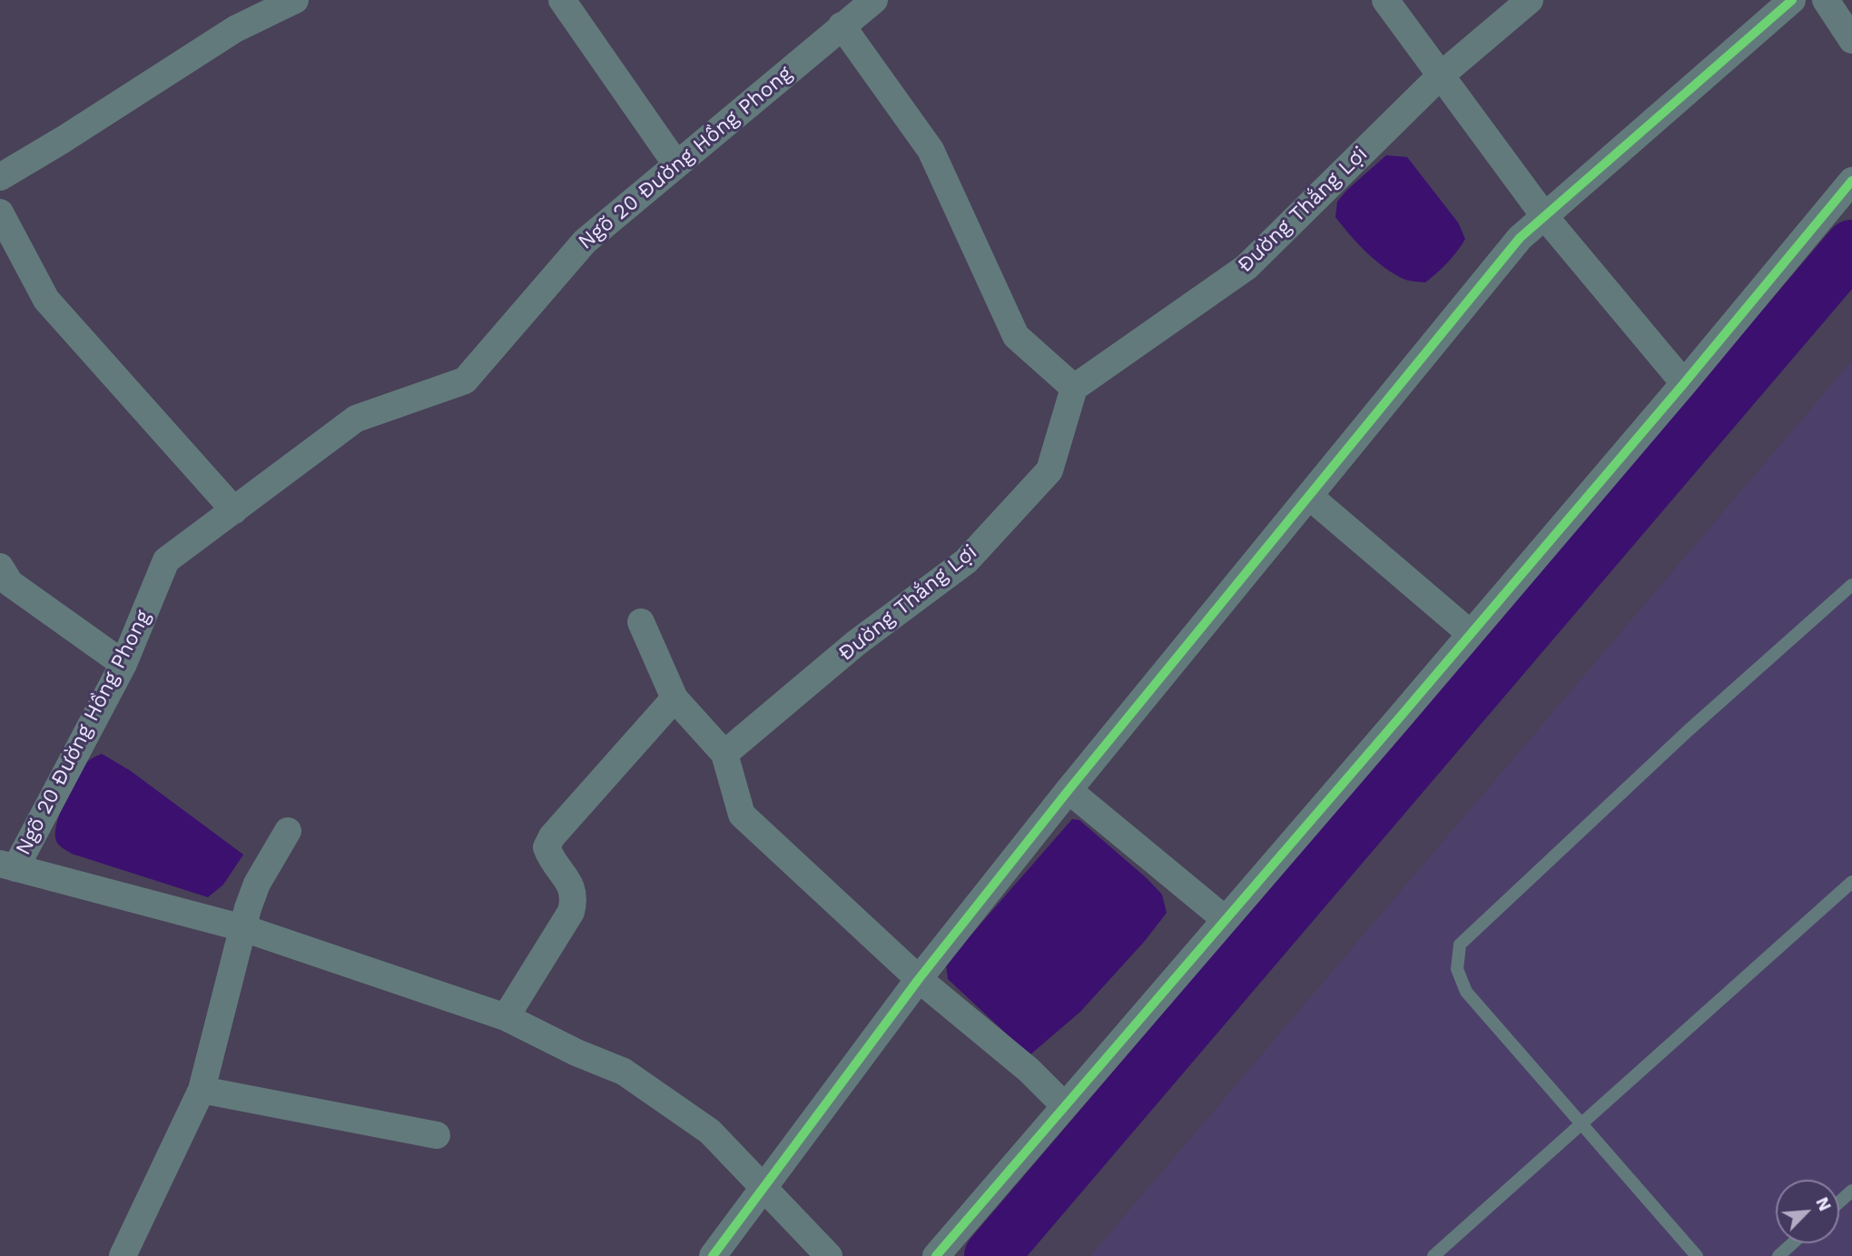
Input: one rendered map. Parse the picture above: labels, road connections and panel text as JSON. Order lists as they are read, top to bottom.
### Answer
{
  "streets": {
    "street": ["Ngõ 20 Đường Hồng Phong", "Đường Thắng Lợi"]
  },
  "north": "top right"
}
